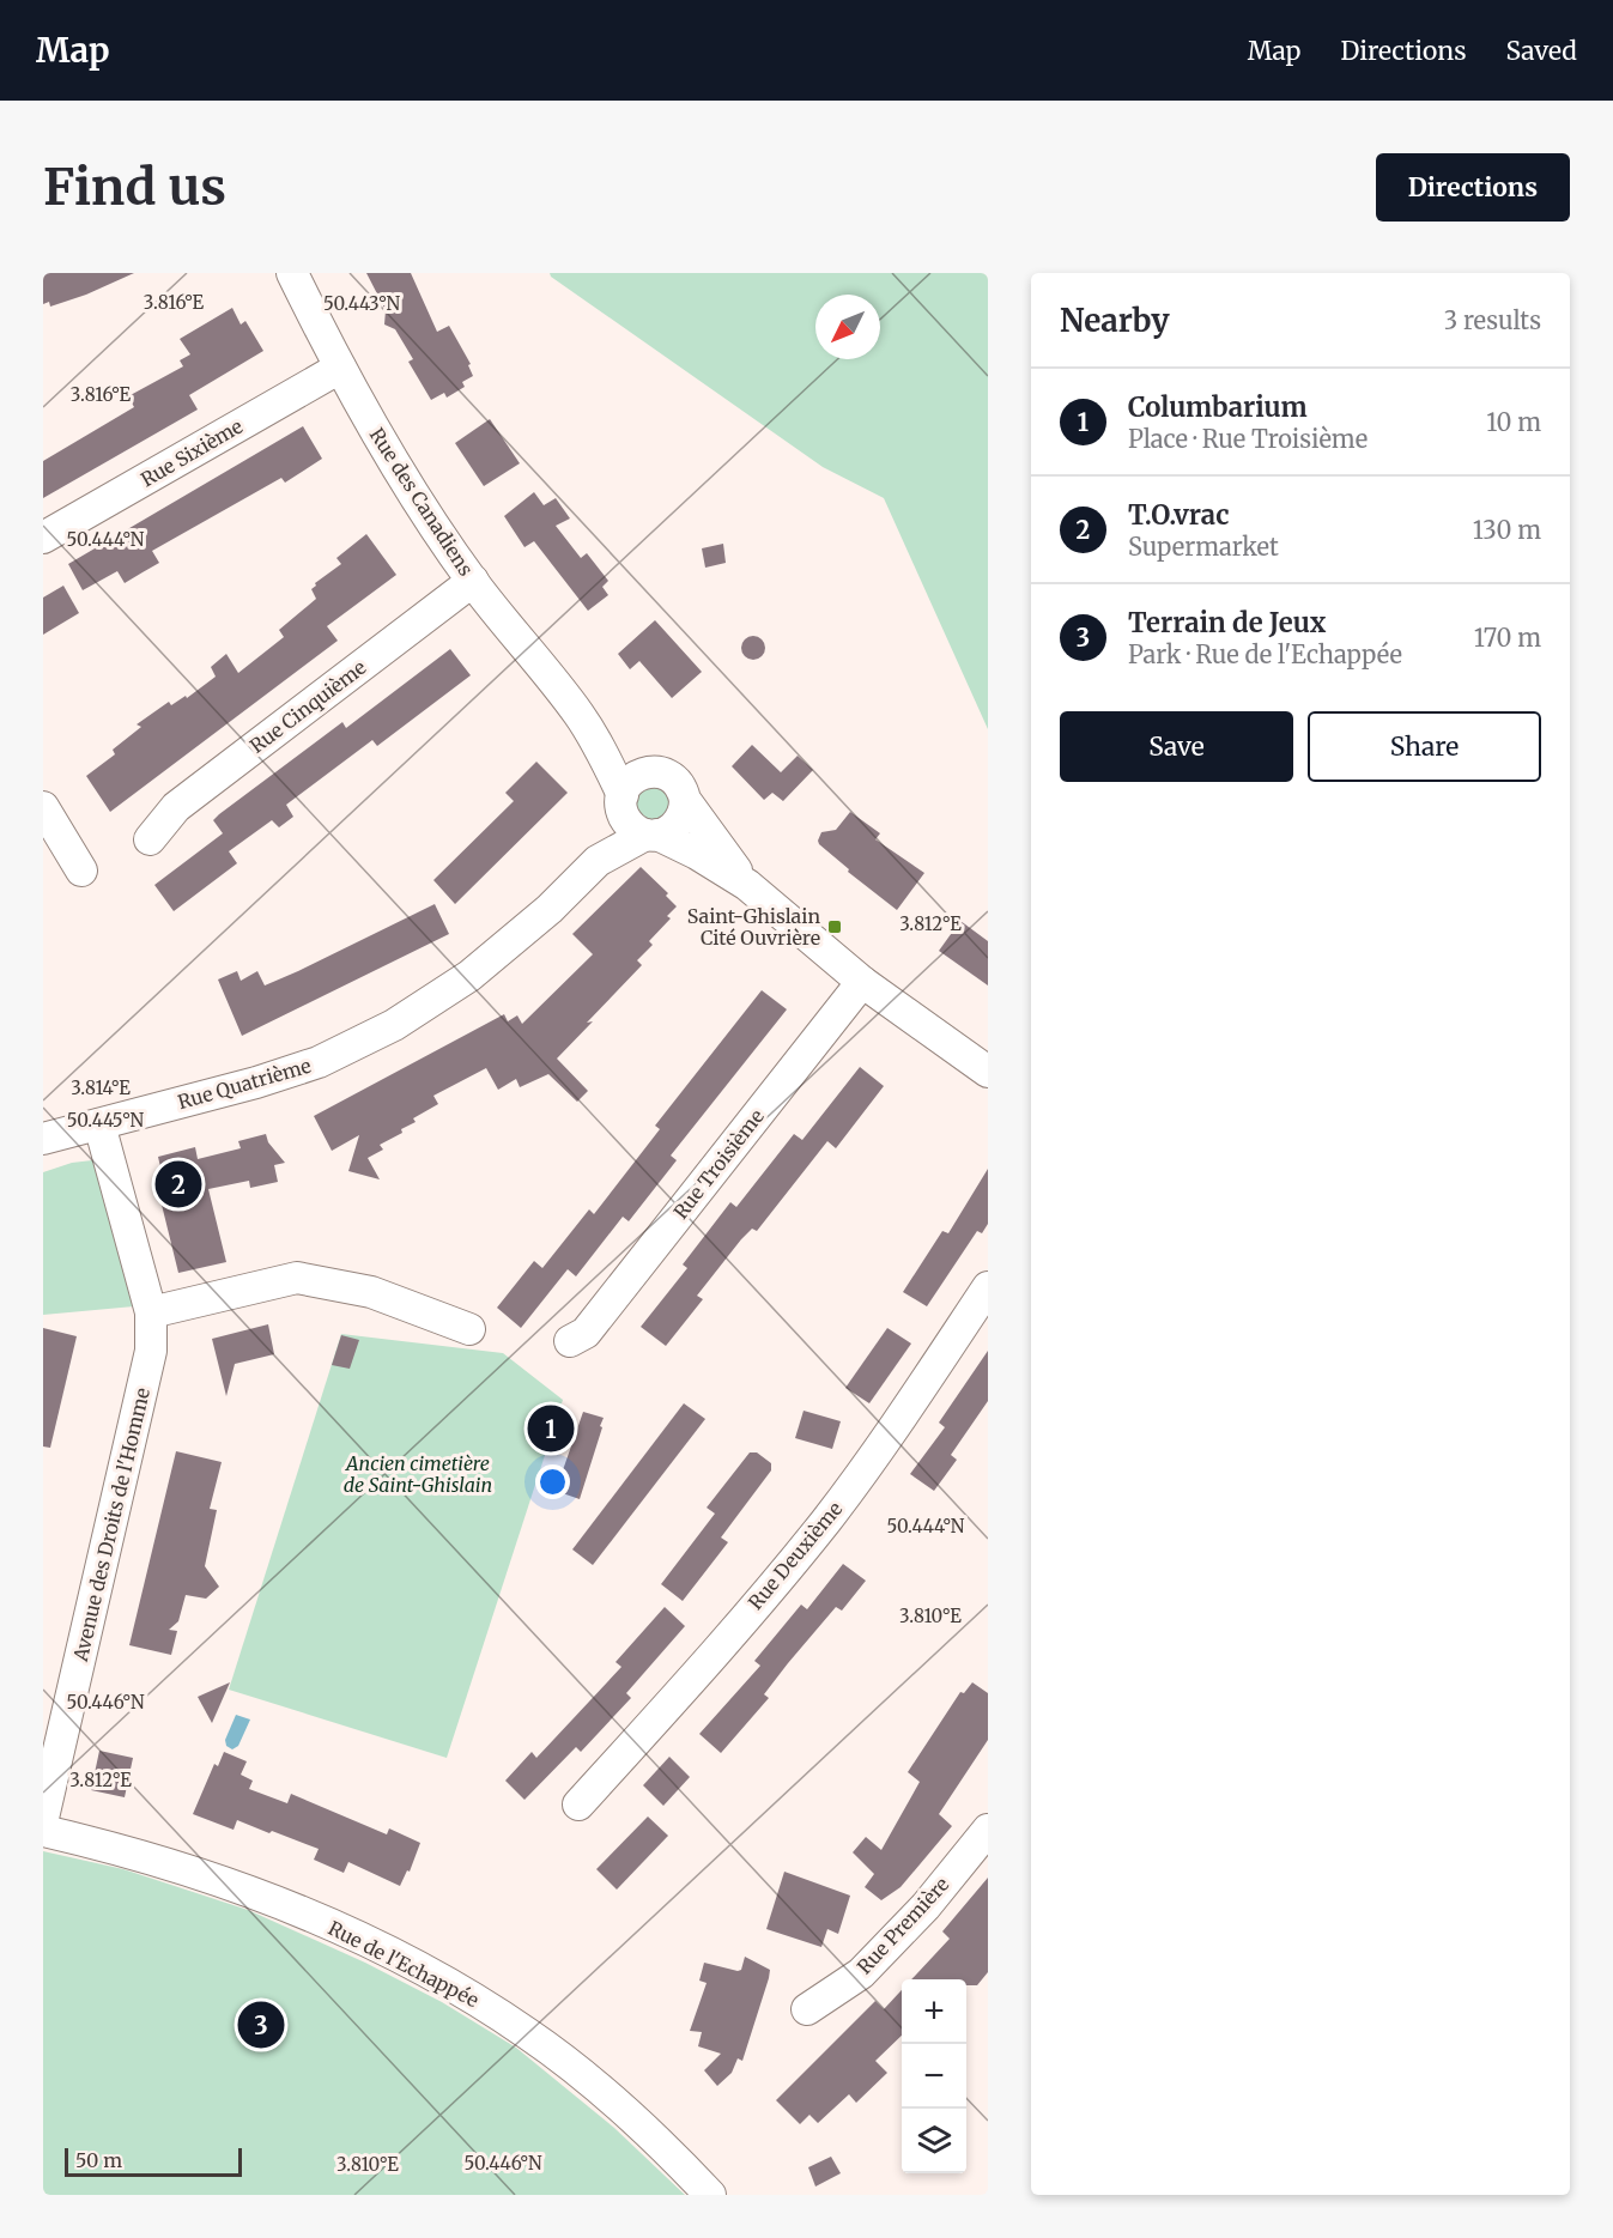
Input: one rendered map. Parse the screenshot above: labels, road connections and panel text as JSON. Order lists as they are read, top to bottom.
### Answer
{
  "streets": {
    "street": [
      "Rue Sixième",
      "Rue des Canadiens",
      "Rue Cinquième",
      "Rue Quatrième",
      "Rue Troisième",
      "Avenue des Droits de l'Homme",
      "Rue Deuxième",
      "Rue Première",
      "Rue de l'Echappée"
    ]
  },
  "crossings": [
    ["Rue Sixième", "Rue des Canadiens"],
    ["Rue des Canadiens", "Rue Cinquième"],
    ["Rue des Canadiens", "Rue Quatrième"],
    ["Rue des Canadiens", "Rue Troisième"],
    ["Rue Quatrième", "Avenue des Droits de l'Homme"]
  ],
  "parks": ["Ancien cimetière de Saint-Ghislain"],
  "places": {
    "transit": ["Saint-Ghislain Cité Ouvrière"]
  },
  "scale_bar": "50 m",
  "north": "bottom left",
  "page": {
    "header": "Map",
    "nav": ["Map", "Directions", "Saved"],
    "buttons": [
      "Directions",
      ["Save", "Share"]
    ],
    "title": "Find us",
    "heading": ["Nearby", "3 results"],
    "list": [
      {
        "mark": "1",
        "name": "Columbarium",
        "note": "Place · Rue Troisième",
        "value": "10 m"
      },
      {
        "mark": "2",
        "name": "T.O.vrac",
        "note": "Supermarket",
        "value": "130 m"
      },
      {
        "mark": "3",
        "name": "Terrain de Jeux",
        "note": "Park · Rue de l'Echappée",
        "value": "170 m"
      }
    ],
    "pins": ["2", "1", "3"],
    "map_buttons": ["+", "−"],
    "scale": "50 m"
  },
  "coordinates": [
    "3.816°E",
    "50.443°N",
    "50.444°N",
    "3.812°E",
    "3.814°E",
    "50.445°N",
    "3.810°E",
    "50.446°N"
  ]
}
